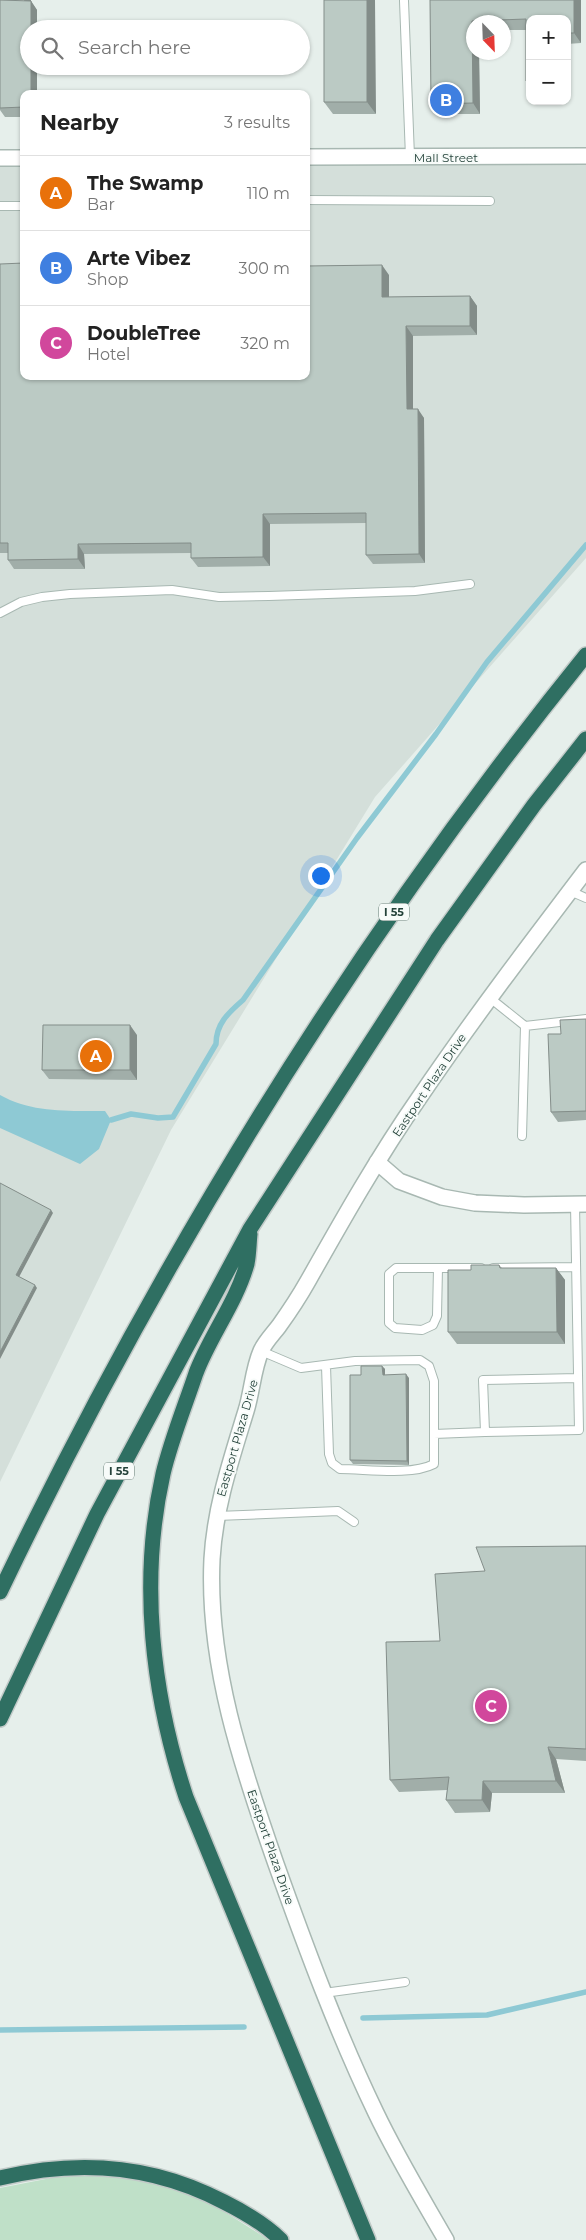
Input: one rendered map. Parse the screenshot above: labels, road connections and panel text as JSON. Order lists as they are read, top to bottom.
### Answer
{
  "streets": {
    "highway": ["I 55"],
    "street": ["Mall Street", "Eastport Plaza Drive"]
  },
  "north": "bottom right",
  "page": {
    "map_buttons": ["+", "−"],
    "search": "Search here",
    "pins": ["B", "A", "C"],
    "heading": ["Nearby", "3 results"],
    "list": [
      {
        "mark": "A",
        "name": "The Swamp",
        "note": "Bar",
        "value": "110 m"
      },
      {
        "mark": "B",
        "name": "Arte Vibez",
        "note": "Shop",
        "value": "300 m"
      },
      {
        "mark": "C",
        "name": "DoubleTree",
        "note": "Hotel",
        "value": "320 m"
      }
    ]
  }
}
